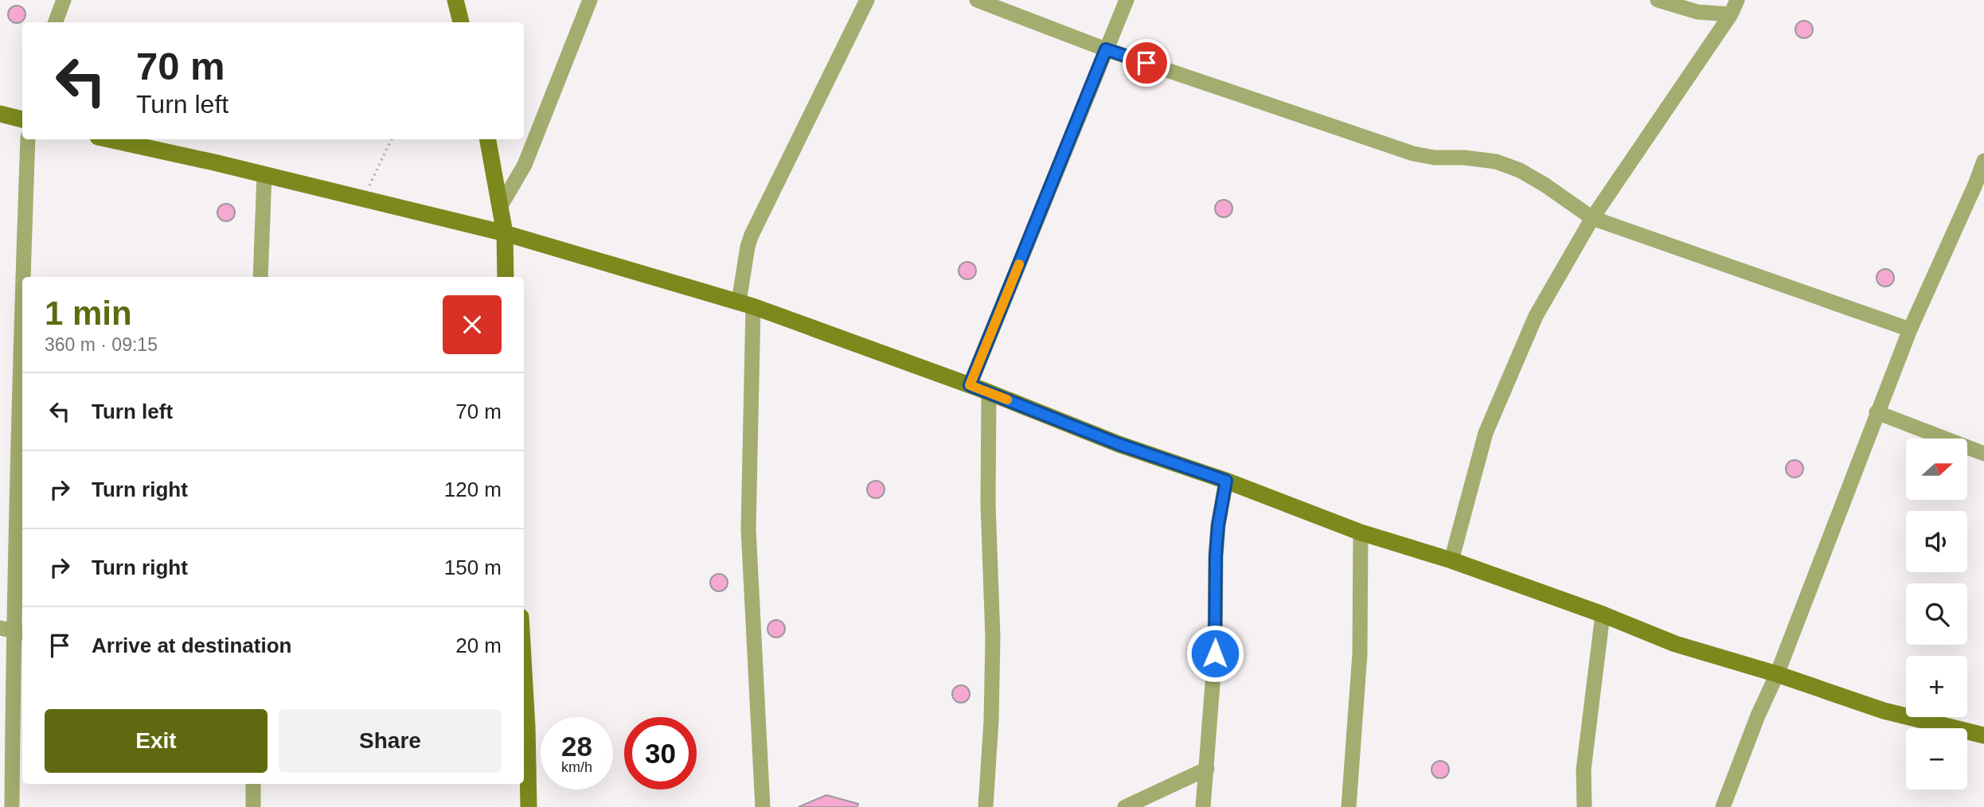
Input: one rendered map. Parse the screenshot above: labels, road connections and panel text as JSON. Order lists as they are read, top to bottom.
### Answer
{
  "north": "right",
  "page": {
    "turn": ["70 m", "Turn left"],
    "heading": ["1 min", "360 m · 09:15"],
    "list": [
      {
        "name": "Turn left",
        "value": "70 m"
      },
      {
        "name": "Turn right",
        "value": "120 m"
      },
      {
        "name": "Turn right",
        "value": "150 m"
      },
      {
        "name": "Arrive at destination",
        "value": "20 m"
      }
    ],
    "map_buttons": ["+", "−"],
    "buttons": ["Exit", "Share"],
    "speed": "28 km/h",
    "limit": "30"
  }
}
